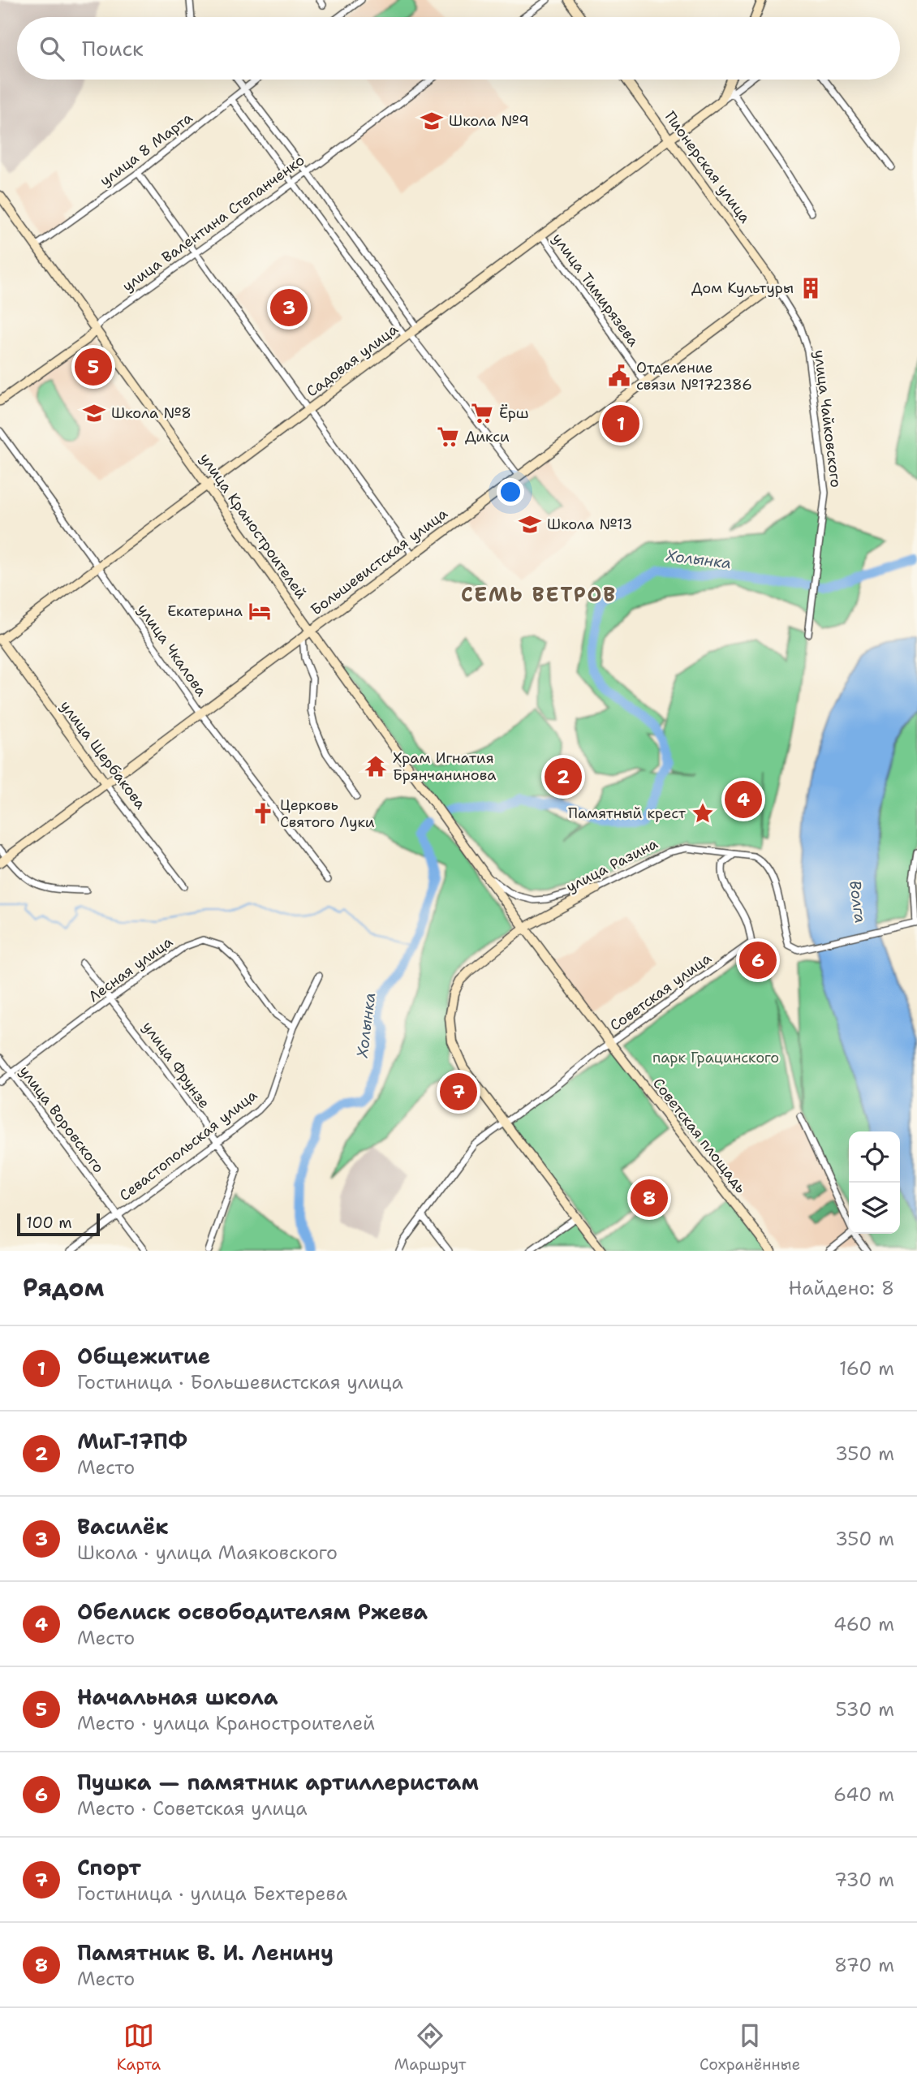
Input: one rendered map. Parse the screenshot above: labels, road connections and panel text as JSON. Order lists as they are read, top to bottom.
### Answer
{
  "streets": {
    "street": [
      "улица 8 Марта",
      "Пионерская улица",
      "улица Валентина Степанченко",
      "улица Тимирязева",
      "Садовая улица",
      "улица Чайковского",
      "улица Краностроителей",
      "Большевистская улица",
      "улица Чкалова",
      "улица Щербакова",
      "улица Разина",
      "Лесная улица",
      "Советская улица",
      "улица Фрунзе",
      "улица Воровского",
      "Советская площадь",
      "Севастопольская улица"
    ]
  },
  "crossings": [
    ["улица 8 Марта", "улица Краностроителей"],
    ["Пионерская улица", "Садовая улица"],
    ["Пионерская улица", "улица Чайковского"],
    ["Пионерская улица", "Большевистская улица"],
    ["улица Валентина Степанченко", "улица Краностроителей"],
    ["улица Тимирязева", "Садовая улица"],
    ["улица Тимирязева", "Большевистская улица"],
    ["Садовая улица", "улица Краностроителей"],
    ["Садовая улица", "улица Чкалова"],
    ["Садовая улица", "улица Щербакова"],
    ["улица Чайковского", "Большевистская улица"],
    ["улица Краностроителей", "Большевистская улица"],
    ["улица Краностроителей", "улица Разина"],
    ["улица Краностроителей", "Советская площадь"],
    ["Большевистская улица", "улица Чкалова"],
    ["Большевистская улица", "улица Щербакова"],
    ["улица Разина", "Советская улица"],
    ["улица Разина", "Советская площадь"],
    ["Лесная улица", "улица Фрунзе"],
    ["Лесная улица", "улица Воровского"],
    ["Лесная улица", "Севастопольская улица"],
    ["Советская улица", "Советская площадь"],
    ["улица Фрунзе", "Севастопольская улица"],
    ["улица Воровского", "Севастопольская улица"]
  ],
  "districts": ["СЕМЬ ВЕТРОВ"],
  "water": ["Холынка", "Волга"],
  "parks": ["парк Грацинского"],
  "places": {
    "school or university": ["Школа №9", "Школа №8", "Школа №13"],
    "building": ["Дом Культуры"],
    "public building": ["Отделение связи №172386"],
    "supermarket": ["Ёрш", "Дикси"],
    "hotel": ["Екатерина"],
    "temple": ["Храм Игнатия Брянчанинова"],
    "church": ["Церковь Святого Луки"],
    "place": ["Памятный крест"]
  },
  "scale_bar": "100 m",
  "page": {
    "search": "Поиск",
    "pins": [
      "3",
      "5",
      "1",
      "2",
      "4",
      "6",
      "7",
      "8"
    ],
    "scale": "100 m",
    "heading": ["Рядом", "Найдено: 8"],
    "list": [
      {
        "mark": "1",
        "name": "Общежитие",
        "note": "Гостиница · Большевистская улица",
        "value": "160 m"
      },
      {
        "mark": "2",
        "name": "МиГ-17ПФ",
        "note": "Место",
        "value": "350 m"
      },
      {
        "mark": "3",
        "name": "Василёк",
        "note": "Школа · улица Маяковского",
        "value": "350 m"
      },
      {
        "mark": "4",
        "name": "Обелиск освободителям Ржева",
        "note": "Место",
        "value": "460 m"
      },
      {
        "mark": "5",
        "name": "Начальная школа",
        "note": "Место · улица Краностроителей",
        "value": "530 m"
      },
      {
        "mark": "6",
        "name": "Пушка — памятник артиллеристам",
        "note": "Место · Советская улица",
        "value": "640 m"
      },
      {
        "mark": "7",
        "name": "Спорт",
        "note": "Гостиница · улица Бехтерева",
        "value": "730 m"
      },
      {
        "mark": "8",
        "name": "Памятник В. И. Ленину",
        "note": "Место",
        "value": "870 m"
      }
    ],
    "nav": ["Карта", "Маршрут", "Сохранённые"]
  }
}
